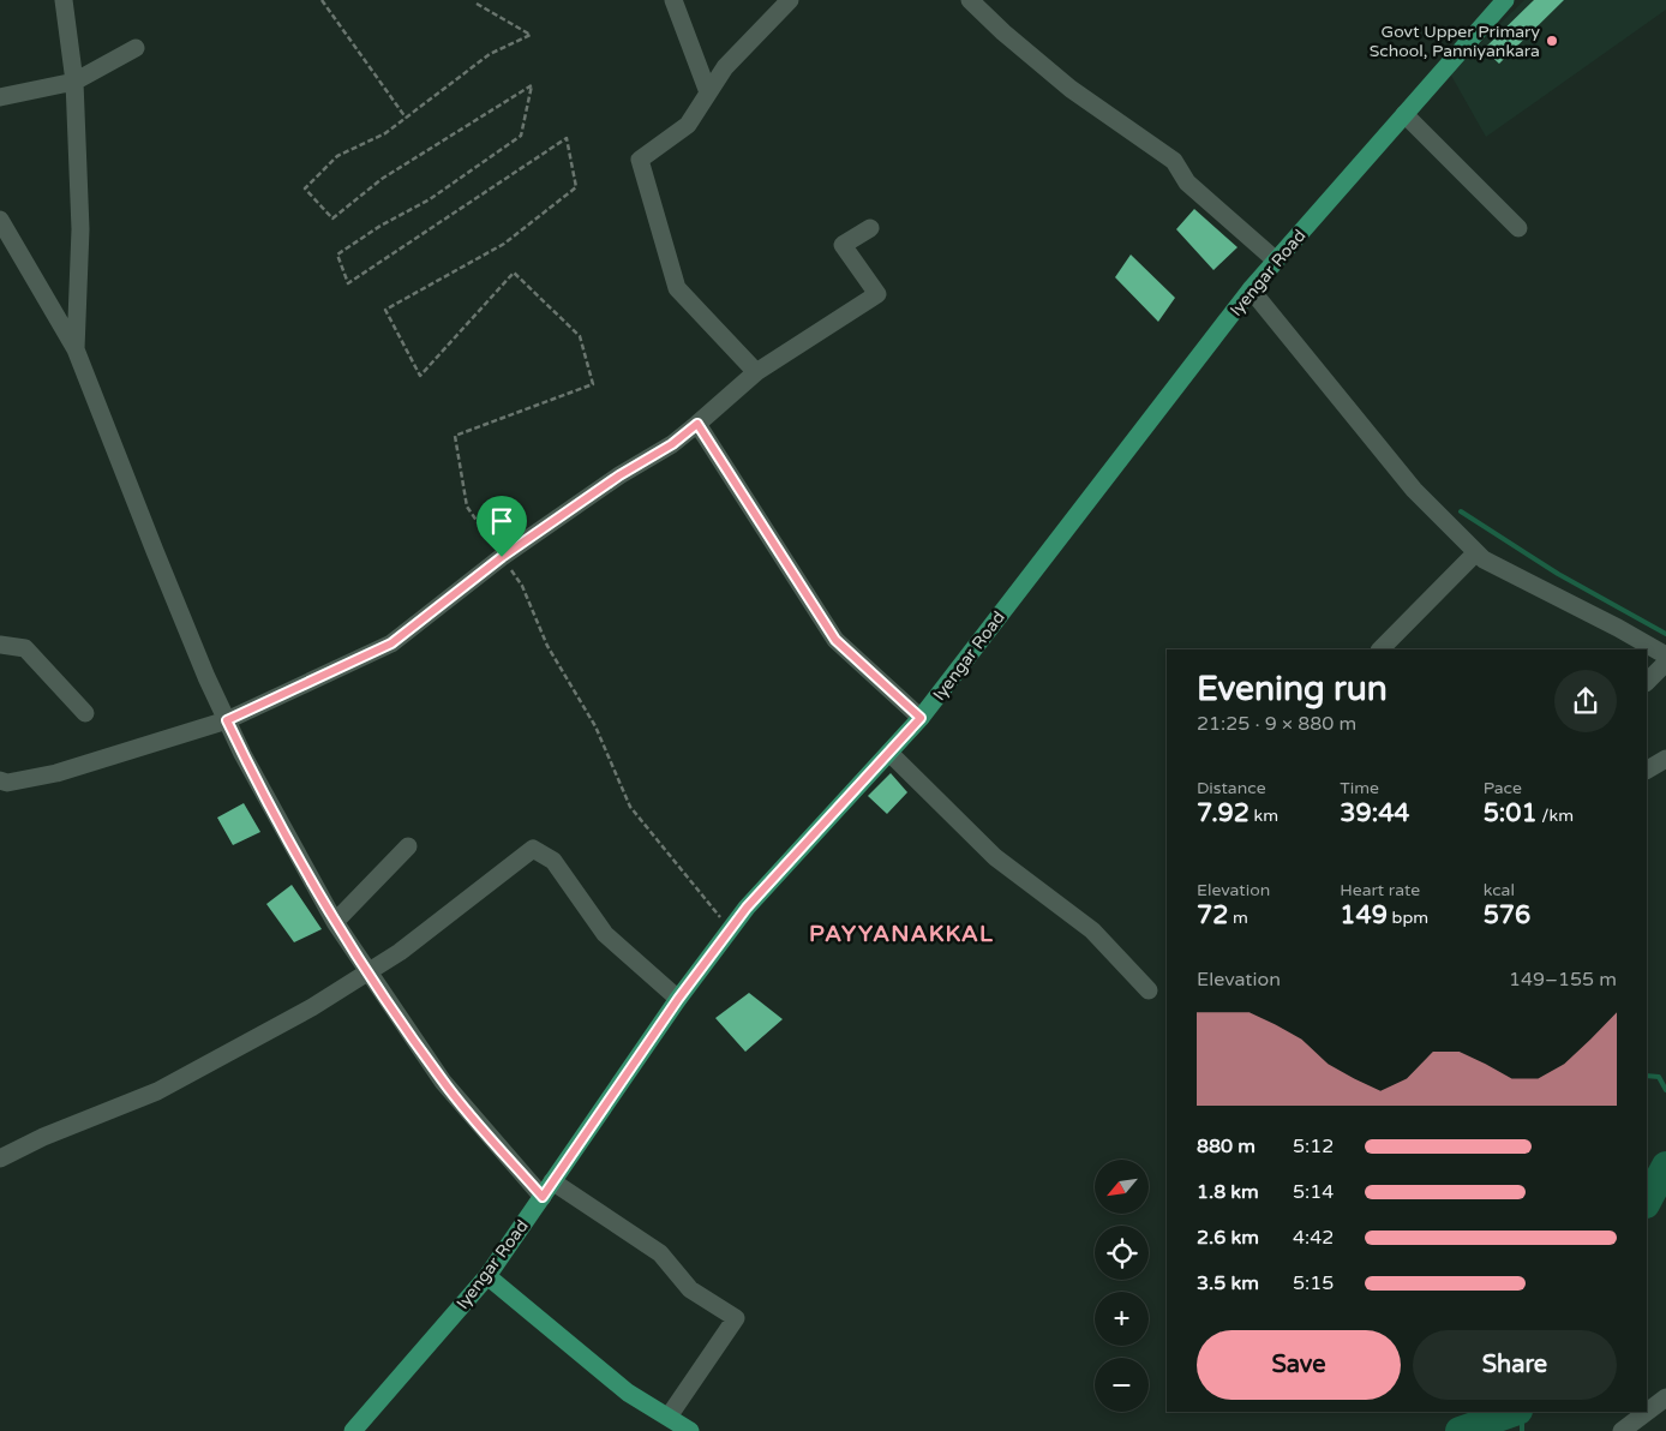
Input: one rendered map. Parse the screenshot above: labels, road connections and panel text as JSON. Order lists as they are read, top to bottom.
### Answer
{
  "streets": {
    "main road": ["Iyengar Road"]
  },
  "districts": ["PAYYANAKKAL"],
  "places": ["Govt Upper Primary School, Panniyankara"],
  "north": "bottom left",
  "page": {
    "heading": ["Evening run", "21:25 · 9 × 880 m"],
    "stats": [
      ["Distance", "7.92 km"],
      ["Time", "39:44"],
      ["Pace", "5:01 /km"],
      ["Elevation", "72 m"],
      ["Heart rate", "149 bpm"],
      ["kcal", "576"]
    ],
    "chart": ["Elevation", "149–155 m"],
    "list": [
      {
        "name": "880 m",
        "note": "5:12"
      },
      {
        "name": "1.8 km",
        "note": "5:14"
      },
      {
        "name": "2.6 km",
        "note": "4:42"
      },
      {
        "name": "3.5 km",
        "note": "5:15"
      }
    ],
    "map_buttons": ["+", "−"],
    "buttons": ["Save", "Share"]
  }
}
